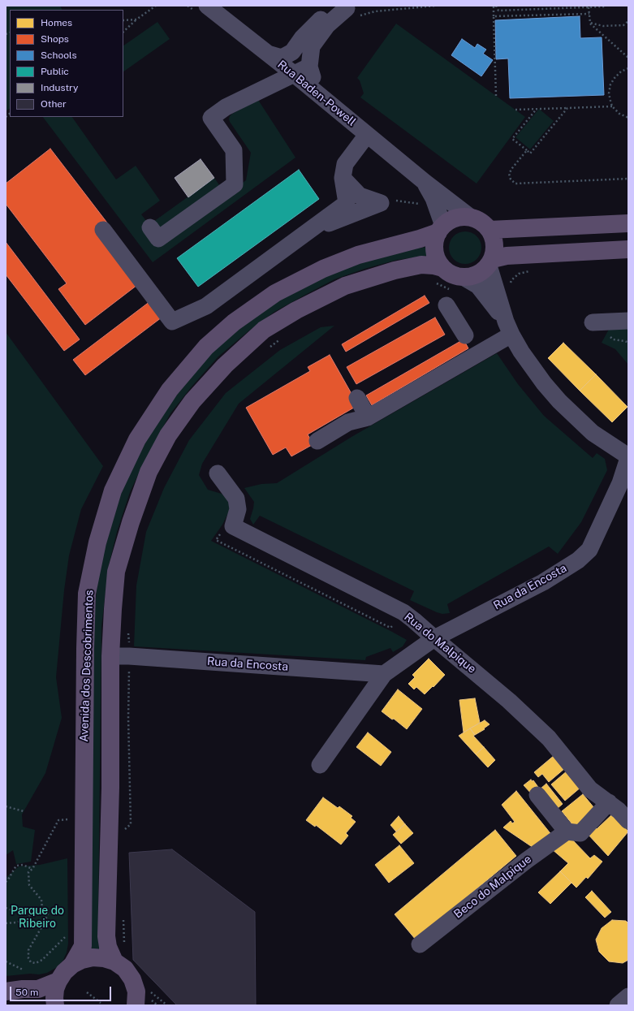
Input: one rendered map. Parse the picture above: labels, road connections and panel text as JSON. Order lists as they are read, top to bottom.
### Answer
{
  "streets": {
    "main road": ["Avenida dos Descobrimentos"],
    "street": [
      "Rua Baden-Powell",
      "Rua da Encosta",
      "Rua do Malpique",
      "Beco do Malpique"
    ]
  },
  "crossings": [
    ["Rua Baden-Powell", "Avenida dos Descobrimentos"],
    ["Rua da Encosta", "Rua do Malpique"],
    ["Rua da Encosta", "Avenida dos Descobrimentos"]
  ],
  "parks": ["Parque do Ribeiro"],
  "legend": [
    "Homes",
    "Shops",
    "Schools",
    "Public",
    "Industry",
    "Other"
  ],
  "scale_bar": "50 m"
}
